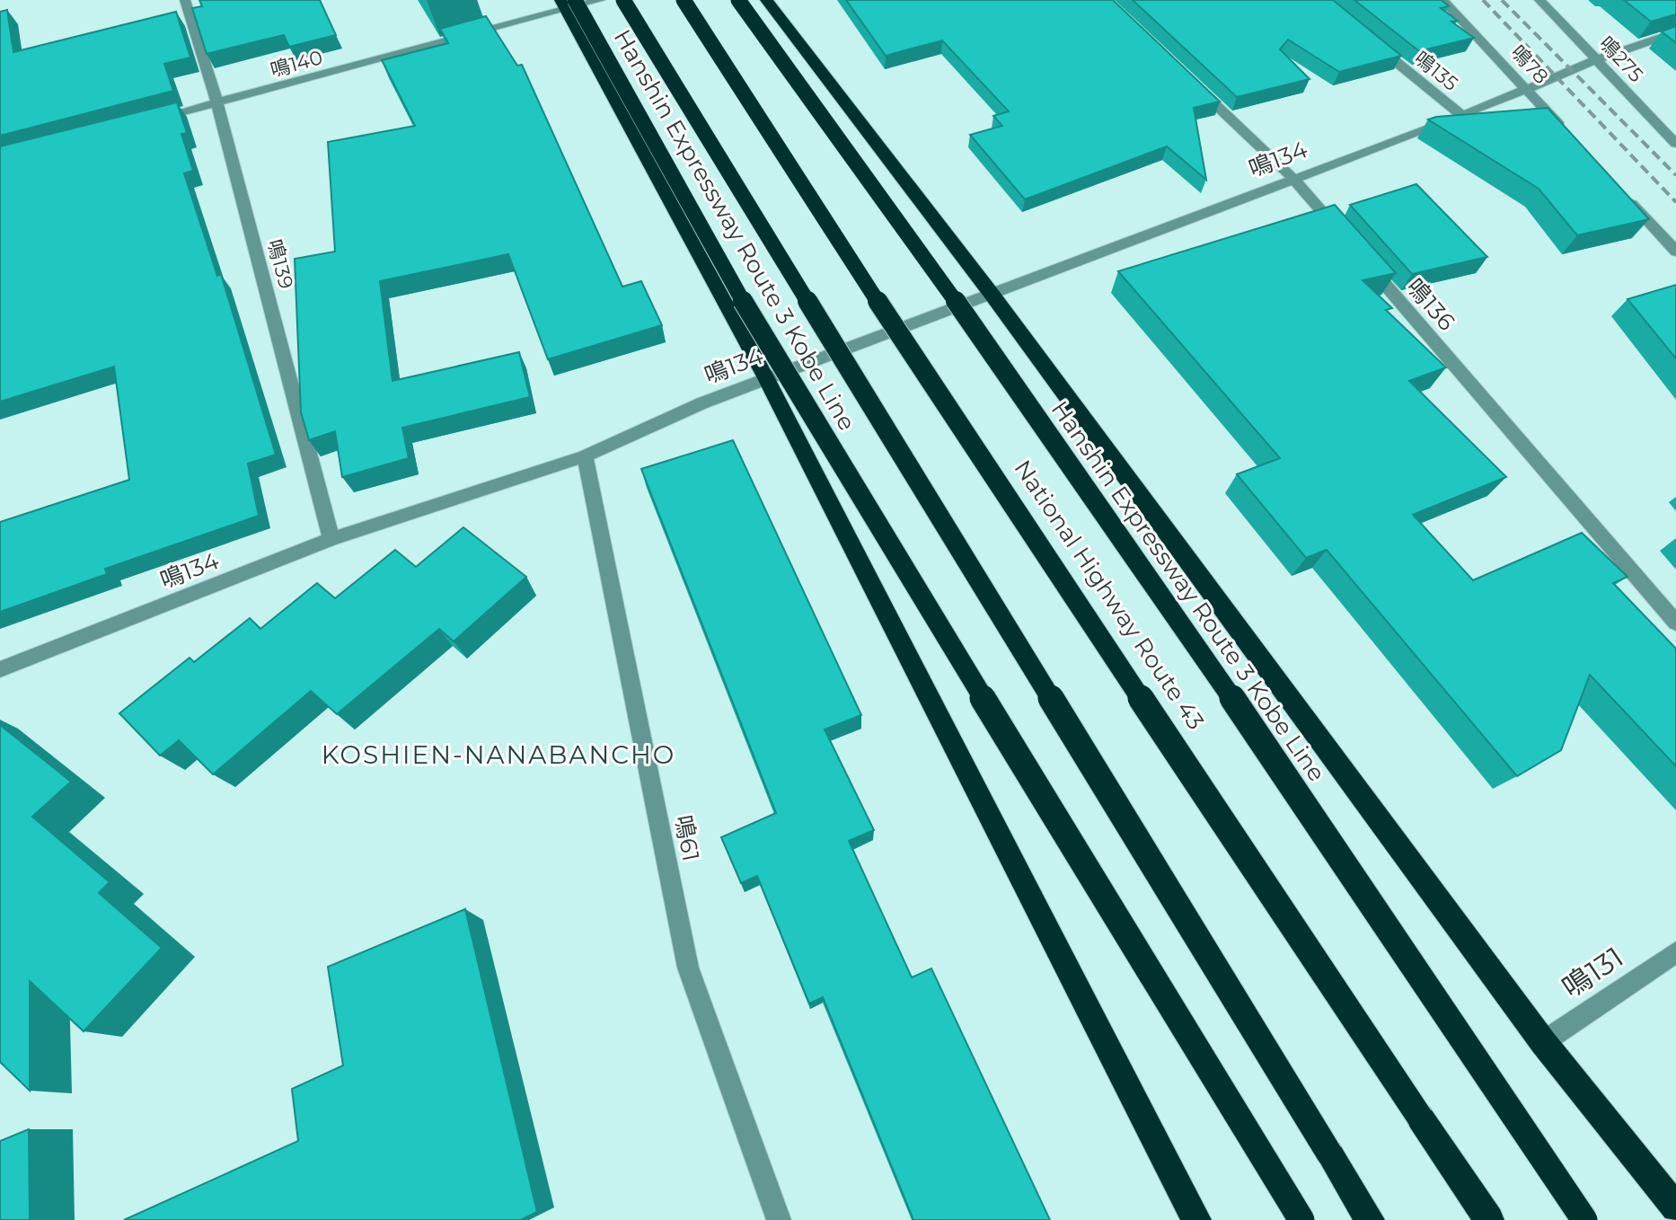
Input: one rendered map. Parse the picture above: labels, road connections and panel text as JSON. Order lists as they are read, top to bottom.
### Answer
{
  "streets": {
    "highway": ["Hanshin Expressway Route 3 Kobe Line", "National Highway Route 43"],
    "street": [
      "鳴275",
      "鳴140",
      "鳴78",
      "鳴135",
      "鳴134",
      "鳴139",
      "鳴136",
      "鳴61",
      "鳴131"
    ]
  },
  "crossings": [
    ["鳴275", "鳴134"],
    ["鳴140", "Hanshin Expressway Route 3 Kobe Line"],
    ["鳴140", "鳴139"],
    ["鳴78", "鳴134"],
    ["鳴135", "鳴134"],
    ["鳴134", "鳴139"],
    ["鳴134", "鳴136"],
    ["鳴134", "鳴61"]
  ],
  "districts": ["KOSHIEN-NANABANCHO"]
}
